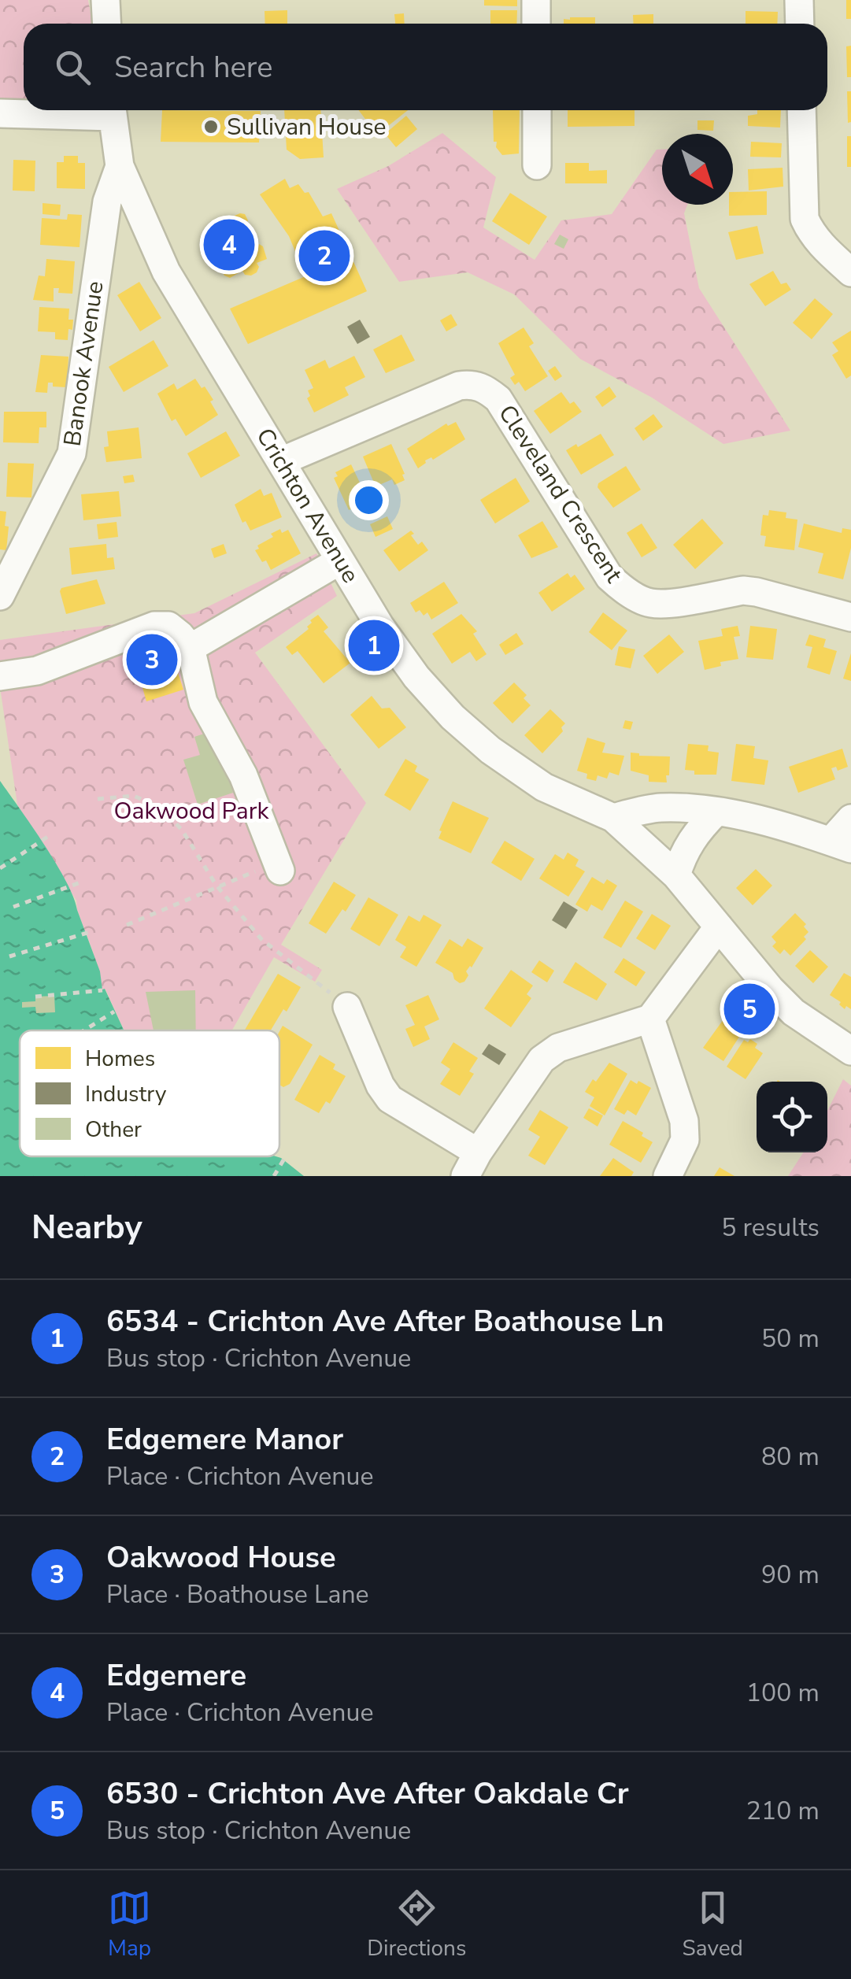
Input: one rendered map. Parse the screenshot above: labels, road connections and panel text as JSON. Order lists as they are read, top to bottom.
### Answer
{
  "streets": {
    "street": ["Banook Avenue", "Cleveland Crescent", "Crichton Avenue"]
  },
  "crossings": [
    ["Banook Avenue", "Crichton Avenue"],
    ["Cleveland Crescent", "Crichton Avenue"]
  ],
  "parks": ["Oakwood Park"],
  "places": ["Sullivan House"],
  "legend": ["Homes", "Industry", "Other"],
  "north": "bottom right",
  "page": {
    "search": "Search here",
    "pins": [
      "4",
      "2",
      "1",
      "3",
      "5"
    ],
    "heading": ["Nearby", "5 results"],
    "list": [
      {
        "mark": "1",
        "name": "6534 - Crichton Ave After Boathouse Ln",
        "note": "Bus stop · Crichton Avenue",
        "value": "50 m"
      },
      {
        "mark": "2",
        "name": "Edgemere Manor",
        "note": "Place · Crichton Avenue",
        "value": "80 m"
      },
      {
        "mark": "3",
        "name": "Oakwood House",
        "note": "Place · Boathouse Lane",
        "value": "90 m"
      },
      {
        "mark": "4",
        "name": "Edgemere",
        "note": "Place · Crichton Avenue",
        "value": "100 m"
      },
      {
        "mark": "5",
        "name": "6530 - Crichton Ave After Oakdale Cr",
        "note": "Bus stop · Crichton Avenue",
        "value": "210 m"
      }
    ],
    "nav": ["Map", "Directions", "Saved"]
  }
}
